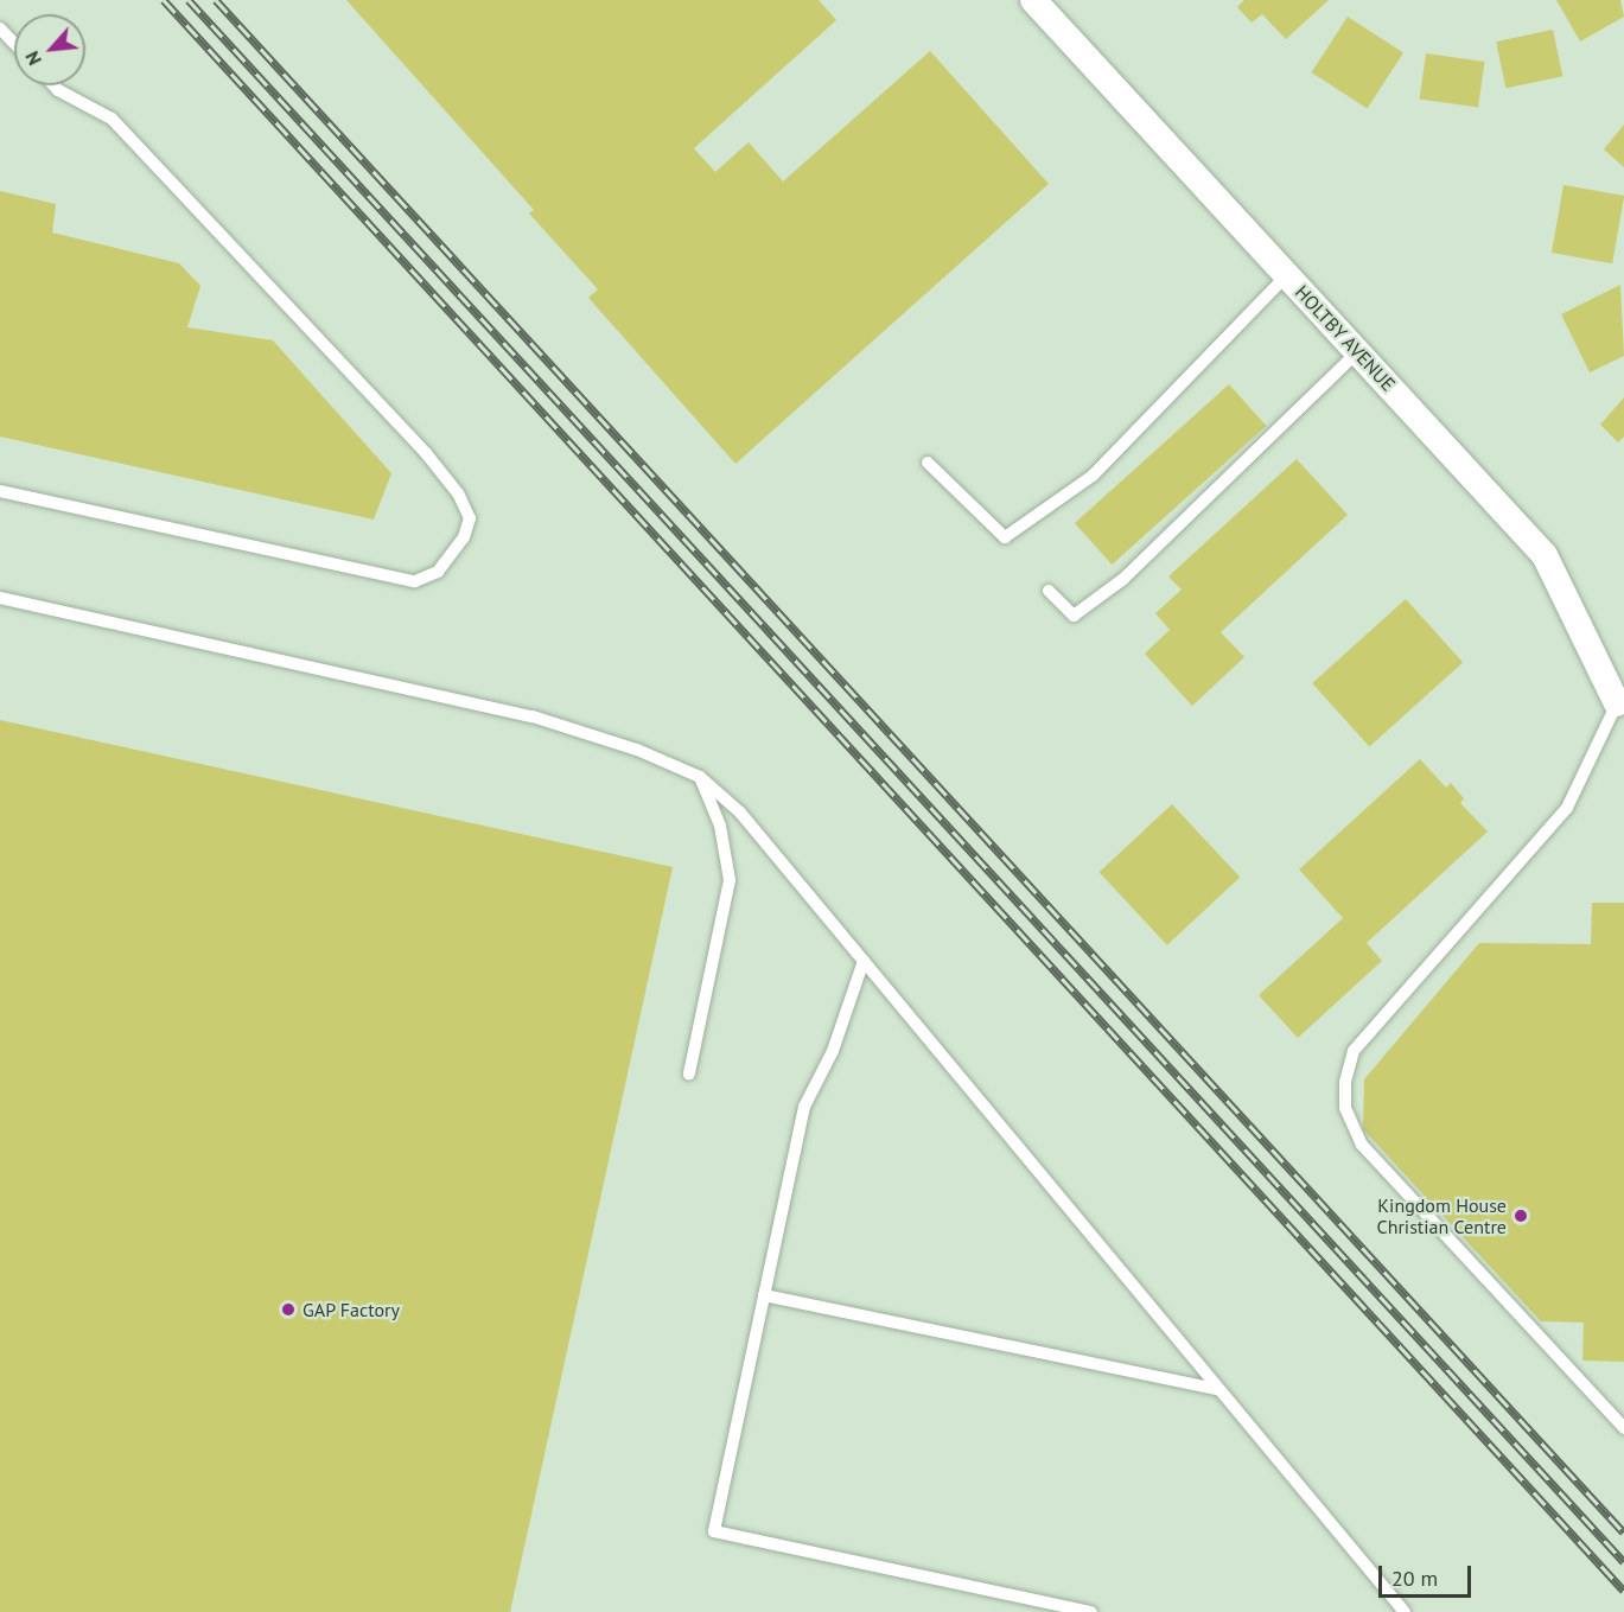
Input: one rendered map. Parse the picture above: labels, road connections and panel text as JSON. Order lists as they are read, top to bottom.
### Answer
{
  "streets": {
    "street": ["HOLTBY AVENUE"]
  },
  "places": ["Kingdom House Christian Centre", "GAP Factory"],
  "scale_bar": "20 m",
  "north": "bottom left"
}
